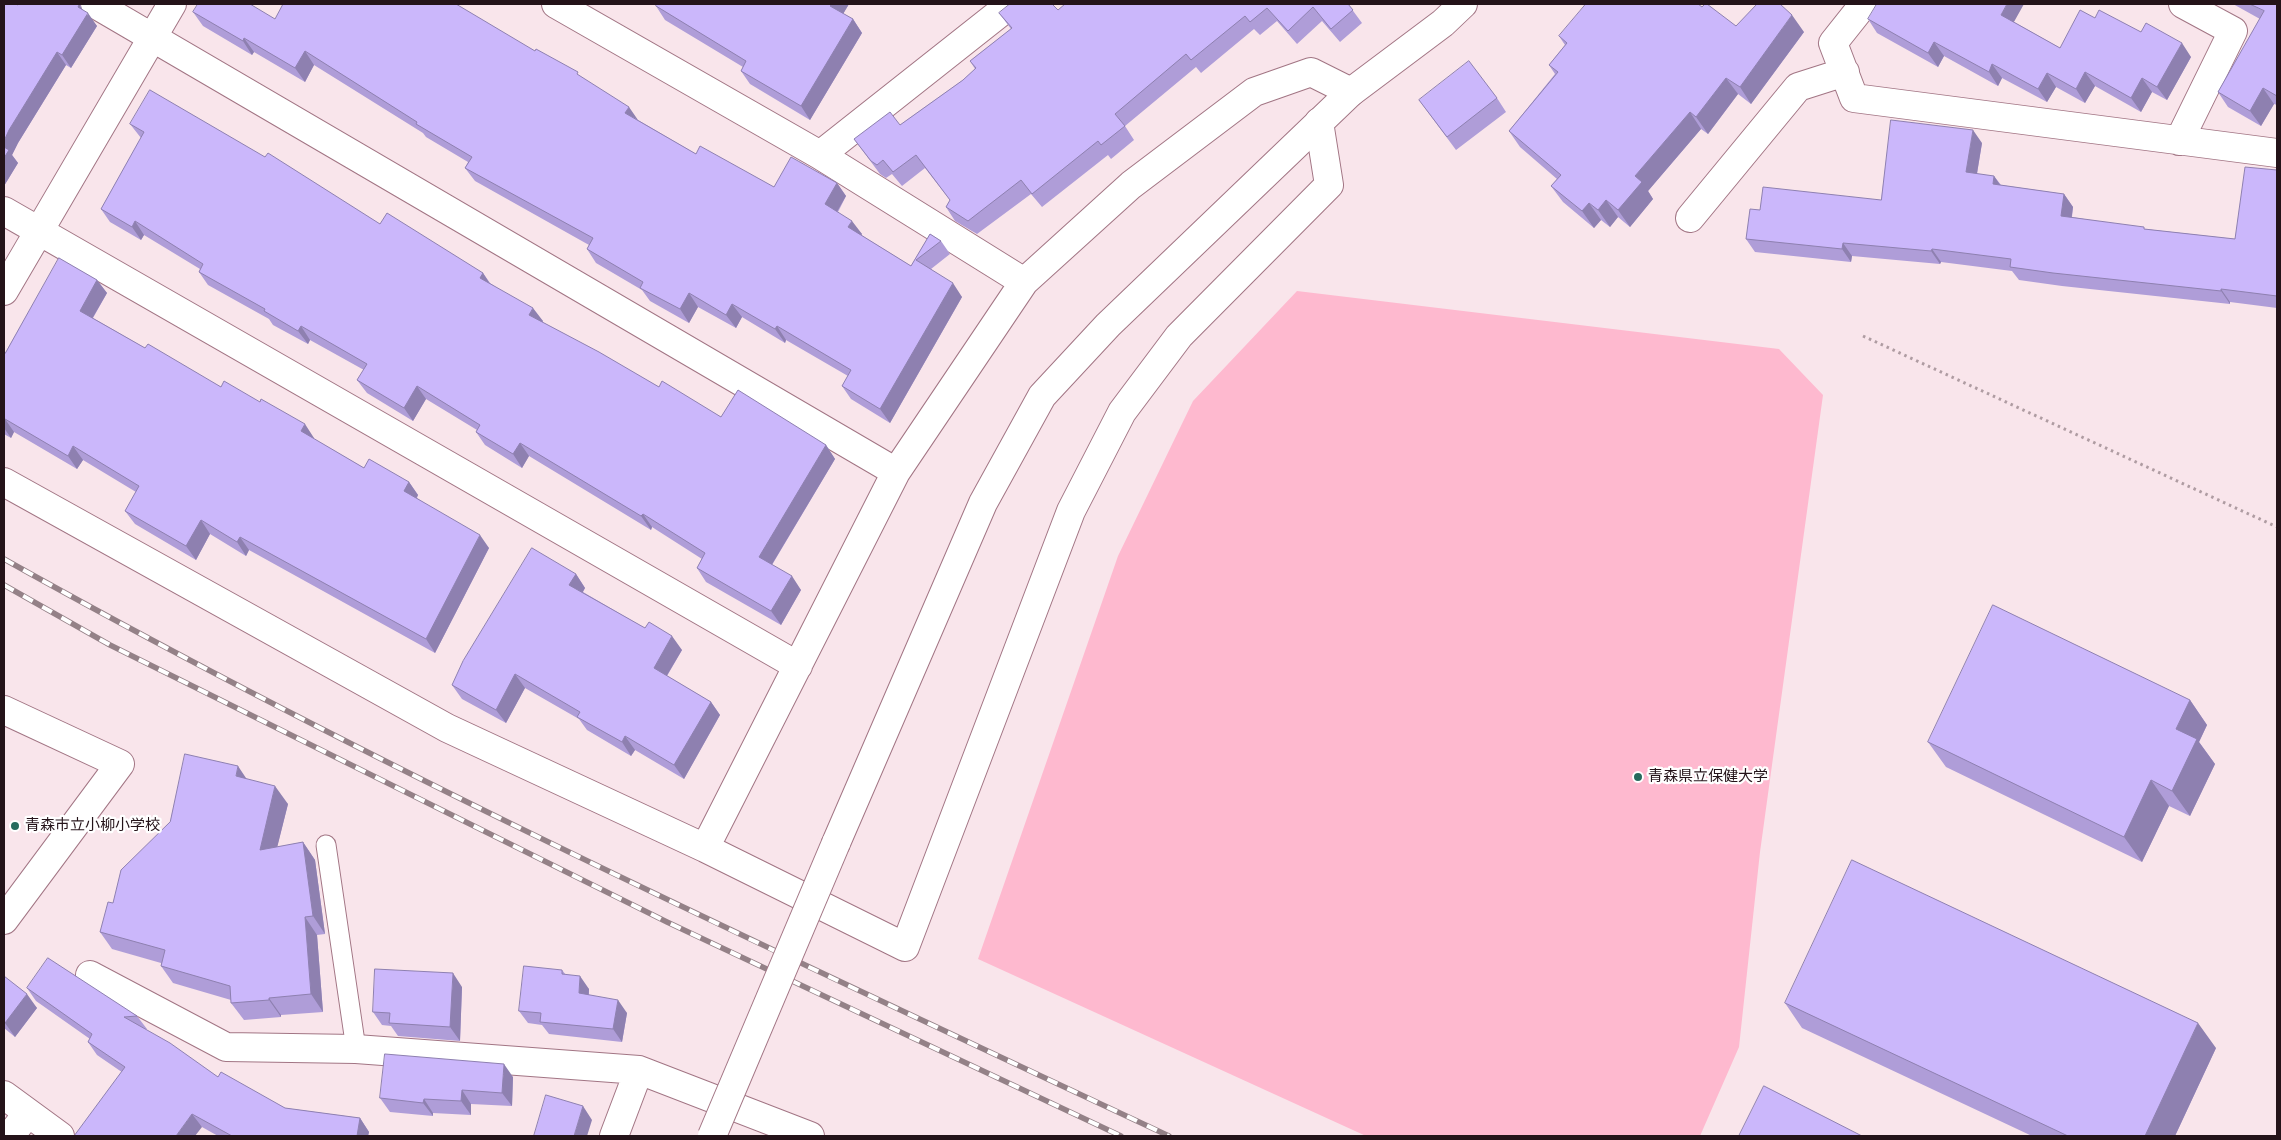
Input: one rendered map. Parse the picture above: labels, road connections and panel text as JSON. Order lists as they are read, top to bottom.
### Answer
{
  "places": ["青森県立保健大学", "青森市立小柳小学校"]
}
